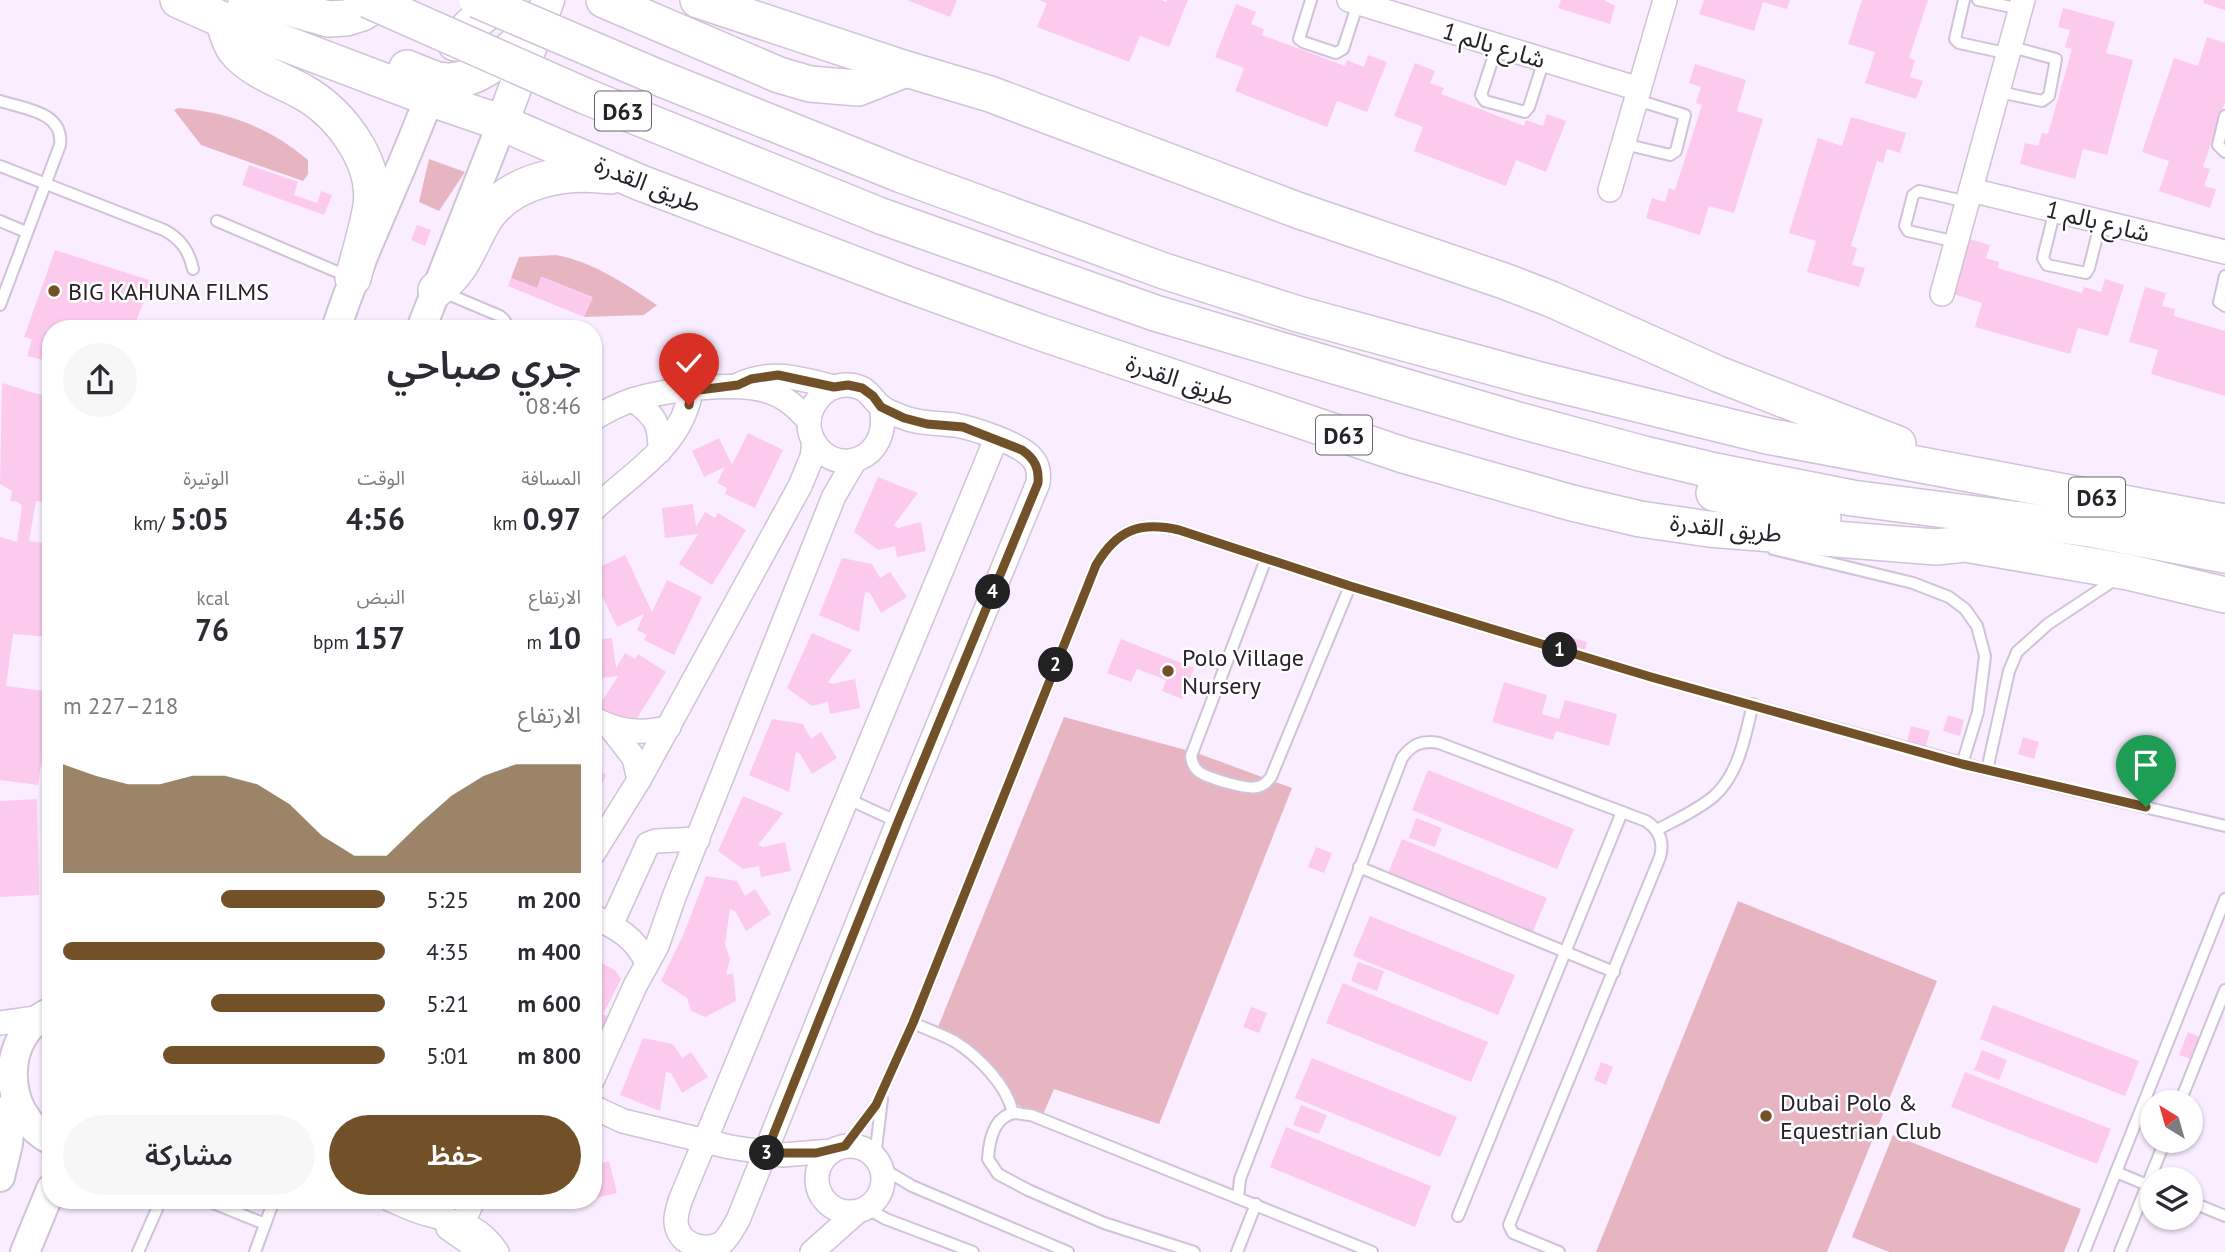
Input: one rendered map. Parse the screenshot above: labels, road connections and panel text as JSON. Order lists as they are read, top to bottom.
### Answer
{
  "streets": {
    "main road": ["D63", "طريق القدرة"],
    "street": ["شارع بالم 1"]
  },
  "places": ["BIG KAHUNA FILMS", "Polo Village Nursery", "Dubai Polo & Equestrian Club"],
  "north": "top left",
  "page": {
    "heading": ["جري صباحي", "08:46"],
    "stats": [
      ["المسافة", "0.97 km"],
      ["الوقت", "4:56"],
      ["الوتيرة", "5:05 /km"],
      ["الارتفاع", "10 m"],
      ["النبض", "157 bpm"],
      ["kcal", "76"]
    ],
    "pins": [
      "4",
      "1",
      "2",
      "3"
    ],
    "chart": ["الارتفاع", "218–227 m"],
    "list": [
      {
        "name": "200 m",
        "note": "5:25"
      },
      {
        "name": "400 m",
        "note": "4:35"
      },
      {
        "name": "600 m",
        "note": "5:21"
      },
      {
        "name": "800 m",
        "note": "5:01"
      }
    ],
    "buttons": ["حفظ", "مشاركة"]
  }
}
